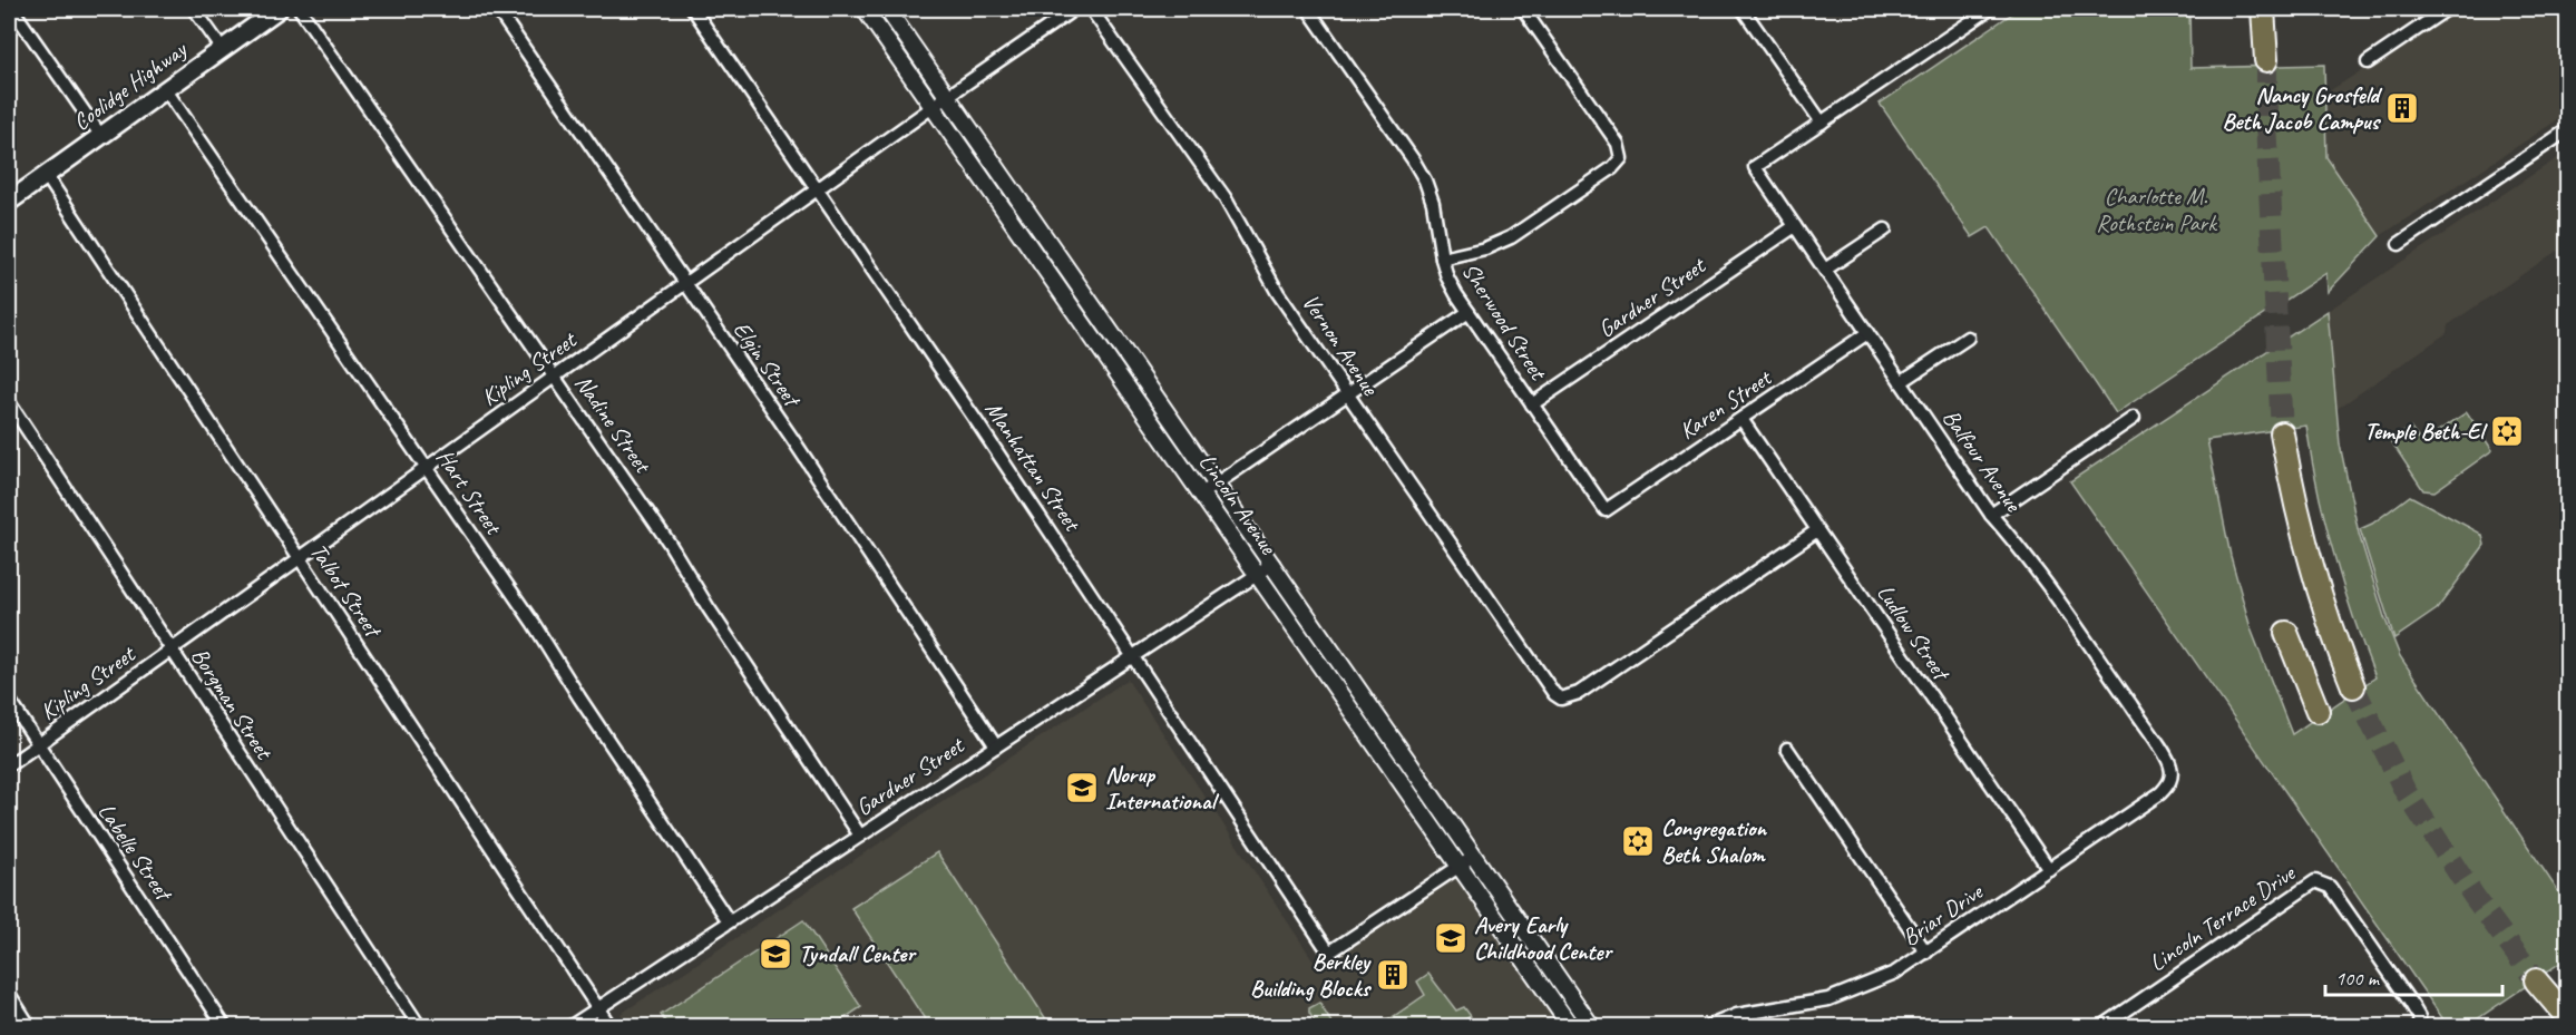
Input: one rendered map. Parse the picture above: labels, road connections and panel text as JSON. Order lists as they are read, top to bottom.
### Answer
{
  "streets": {
    "main road": ["Coolidge Highway"],
    "street": [
      "Gardner Street",
      "Sherwood Street",
      "Vernon Avenue",
      "Elgin Street",
      "Kipling Street",
      "Karen Street",
      "Nadine Street",
      "Balfour Avenue",
      "Manhattan Street",
      "Hart Street",
      "Lincoln Avenue",
      "Talbot Street",
      "Ludlow Street",
      "Borgman Street",
      "Labelle Street",
      "Briar Drive",
      "Lincoln Terrace Drive"
    ]
  },
  "crossings": [
    ["Coolidge Highway", "Hart Street"],
    ["Coolidge Highway", "Talbot Street"],
    ["Gardner Street", "Sherwood Street"],
    ["Gardner Street", "Elgin Street"],
    ["Gardner Street", "Nadine Street"],
    ["Gardner Street", "Balfour Avenue"],
    ["Gardner Street", "Manhattan Street"],
    ["Gardner Street", "Hart Street"],
    ["Gardner Street", "Lincoln Avenue"],
    ["Gardner Street", "Talbot Street"],
    ["Sherwood Street", "Karen Street"],
    ["Vernon Avenue", "Ludlow Street"],
    ["Elgin Street", "Kipling Street"],
    ["Kipling Street", "Nadine Street"],
    ["Kipling Street", "Manhattan Street"],
    ["Kipling Street", "Hart Street"],
    ["Kipling Street", "Lincoln Avenue"],
    ["Kipling Street", "Talbot Street"],
    ["Kipling Street", "Borgman Street"],
    ["Kipling Street", "Labelle Street"],
    ["Karen Street", "Balfour Avenue"],
    ["Karen Street", "Ludlow Street"],
    ["Balfour Avenue", "Briar Drive"],
    ["Manhattan Street", "Lincoln Avenue"],
    ["Ludlow Street", "Briar Drive"]
  ],
  "parks": ["Charlotte M. Rothstein Park"],
  "places": {
    "building": ["Nancy Grosfeld Beth Jacob Campus", "Berkley Building Blocks"],
    "synagogue": ["Temple Beth-El", "Congregation Beth Shalom"],
    "school or university": ["Norup International", "Avery Early Childhood Center", "Tyndall Center"]
  },
  "scale_bar": "100 m"
}
